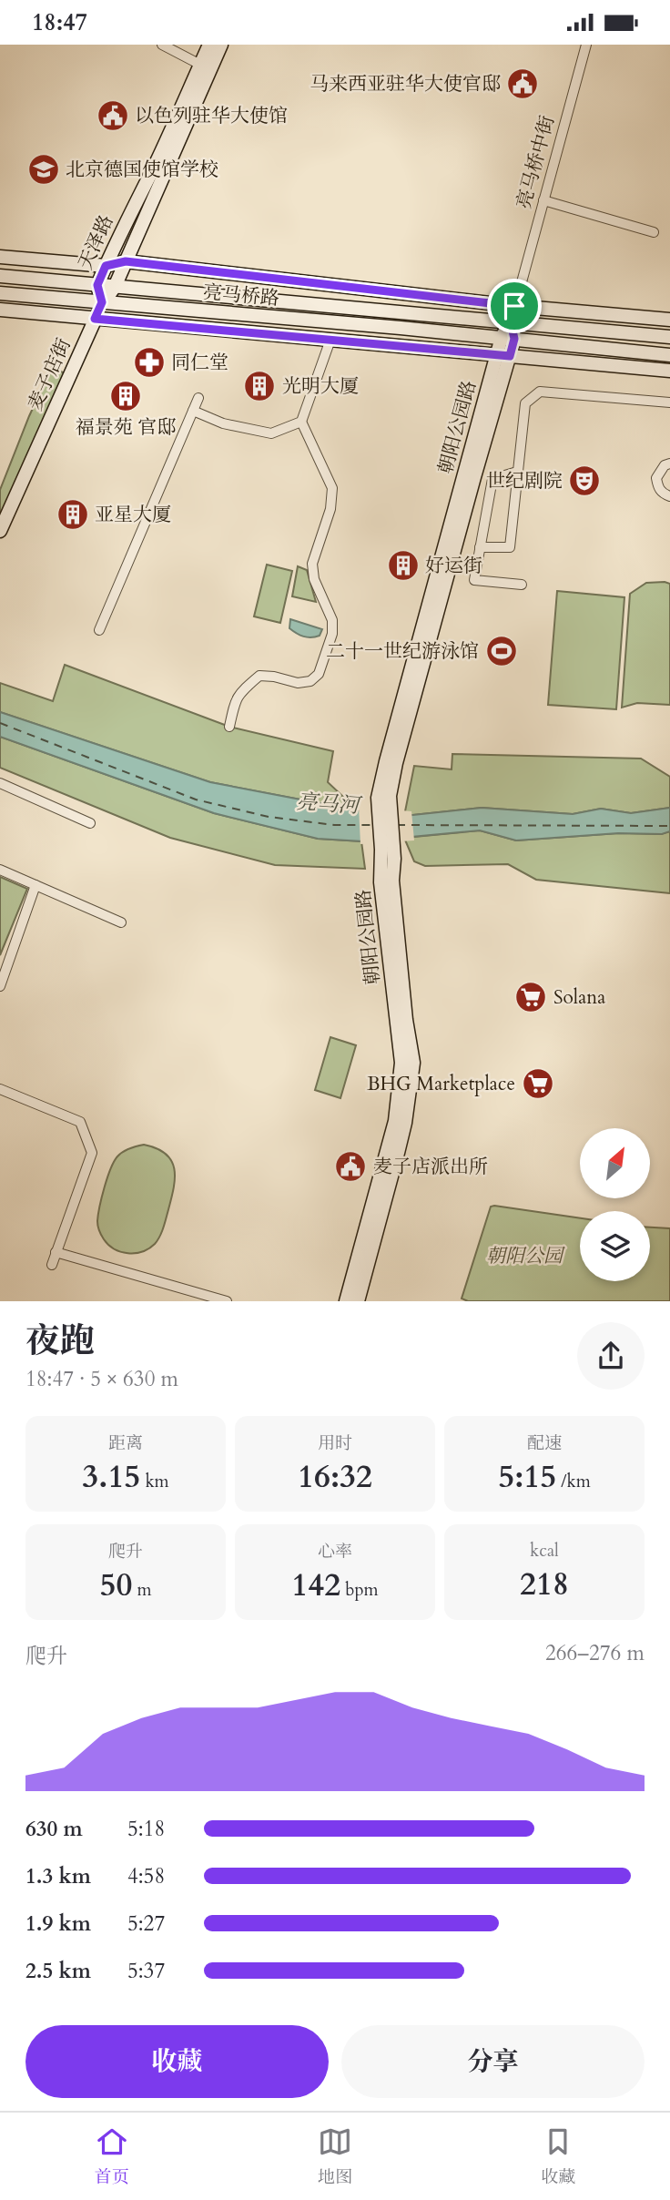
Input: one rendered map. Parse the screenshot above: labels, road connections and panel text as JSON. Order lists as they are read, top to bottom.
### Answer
{
  "streets": {
    "main road": [
      "天泽路",
      "亮马桥路",
      "麦子店街",
      "朝阳公园路"
    ],
    "street": ["亮马桥中街"]
  },
  "crossings": [
    ["亮马桥中街", "亮马桥路"],
    ["亮马桥中街", "朝阳公园路"],
    ["天泽路", "亮马桥路"],
    ["天泽路", "麦子店街"],
    ["亮马桥路", "麦子店街"],
    ["亮马桥路", "朝阳公园路"]
  ],
  "water": ["亮马河"],
  "parks": ["朝阳公园"],
  "places": {
    "public building": ["马来西亚驻华大使官邸", "以色列驻华大使馆", "麦子店派出所"],
    "school or university": ["北京德国使馆学校"],
    "pharmacy": ["同仁堂"],
    "building": [
      "光明大厦",
      "福景苑 官邸",
      "亚星大厦",
      "好运街"
    ],
    "theatre": ["世纪剧院"],
    "sports": ["二十一世纪游泳馆"],
    "supermarket": ["Solana", "BHG Marketplace"]
  },
  "north": "top right",
  "page": {
    "status": "18:47",
    "heading": ["夜跑", "18:47 · 5 × 630 m"],
    "stats": [
      ["距离", "3.15 km"],
      ["用时", "16:32"],
      ["配速", "5:15 /km"],
      ["爬升", "50 m"],
      ["心率", "142 bpm"],
      ["kcal", "218"]
    ],
    "chart": ["爬升", "266–276 m"],
    "list": [
      {
        "name": "630 m",
        "note": "5:18"
      },
      {
        "name": "1.3 km",
        "note": "4:58"
      },
      {
        "name": "1.9 km",
        "note": "5:27"
      },
      {
        "name": "2.5 km",
        "note": "5:37"
      }
    ],
    "buttons": ["收藏", "分享"],
    "tabs": ["首页", "地图", "收藏"]
  }
}
